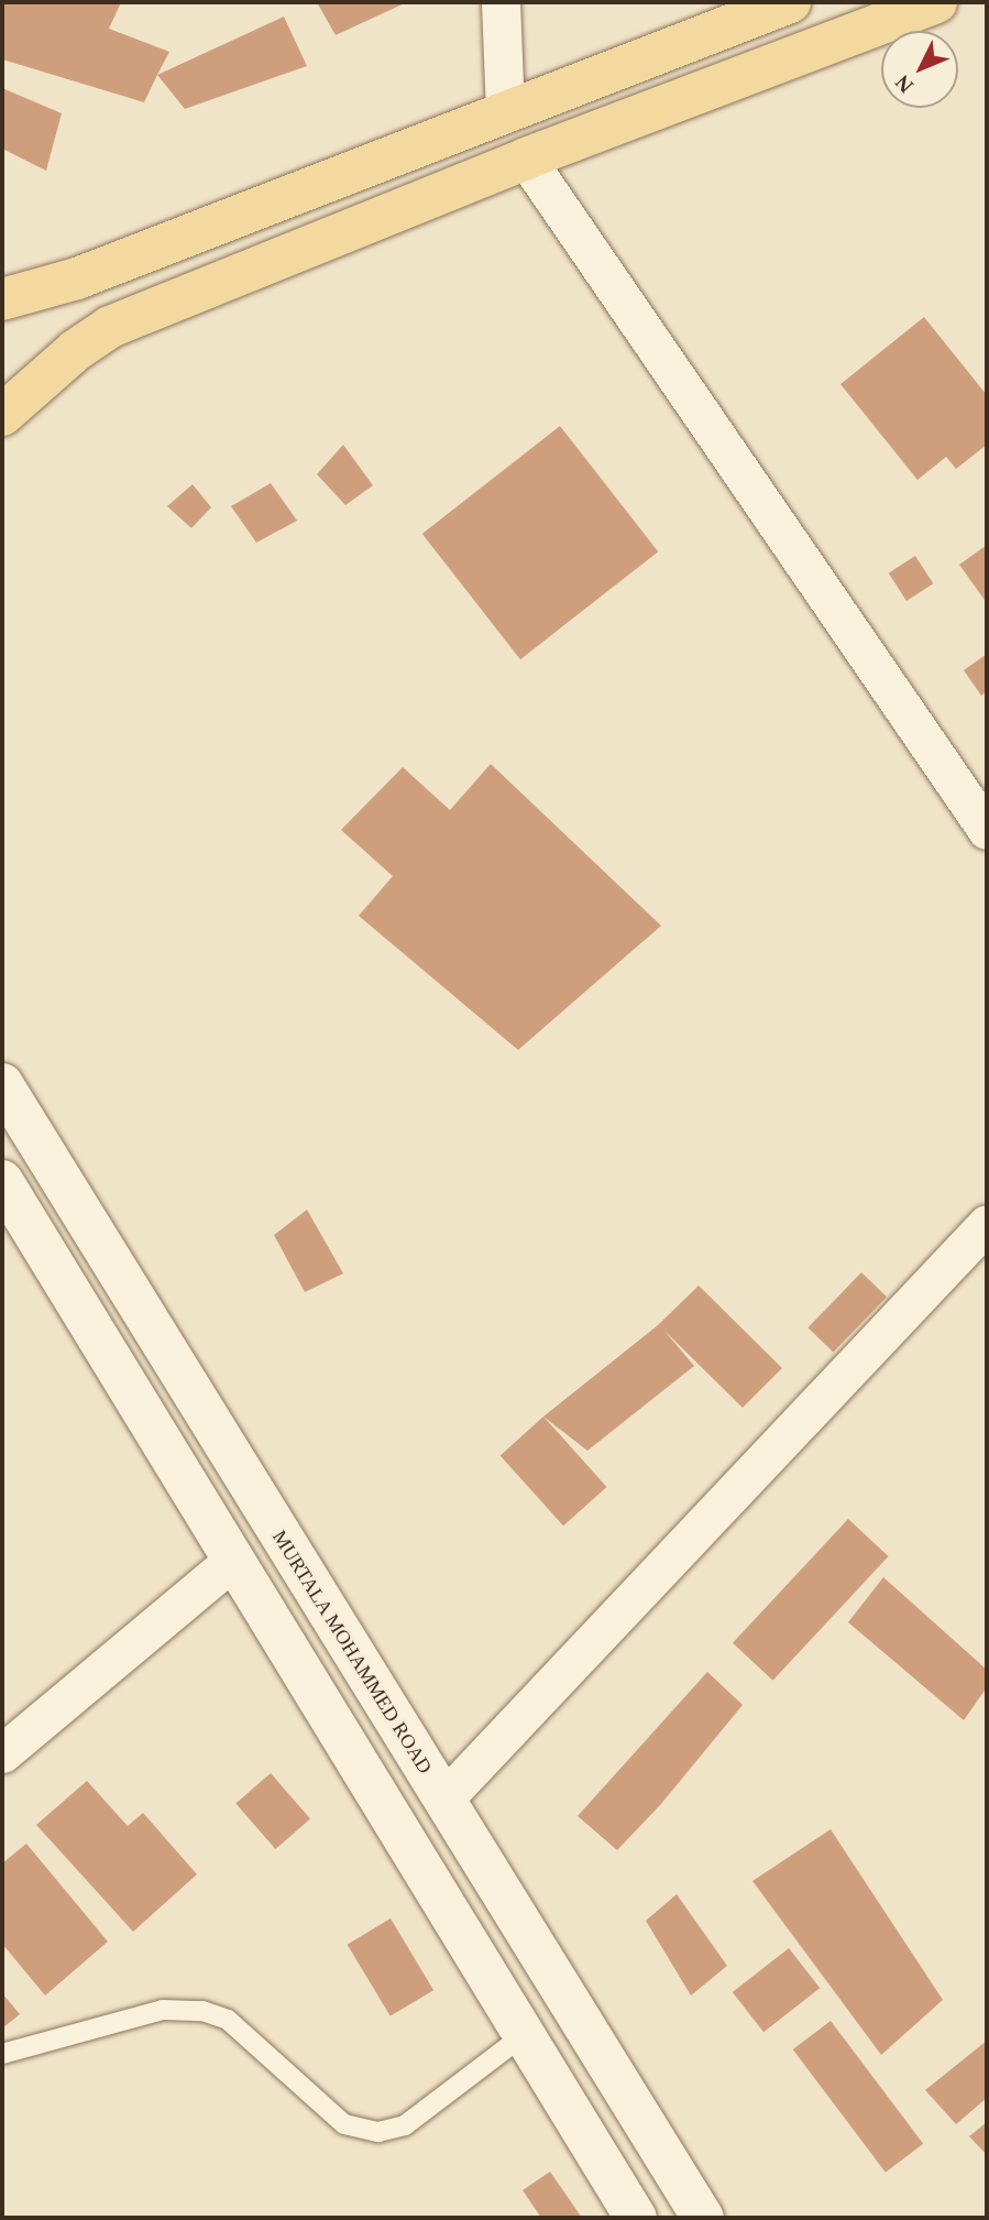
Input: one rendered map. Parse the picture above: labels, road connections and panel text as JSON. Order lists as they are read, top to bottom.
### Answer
{
  "streets": {
    "main road": ["MURTALA MOHAMMED ROAD"]
  },
  "north": "bottom left"
}
